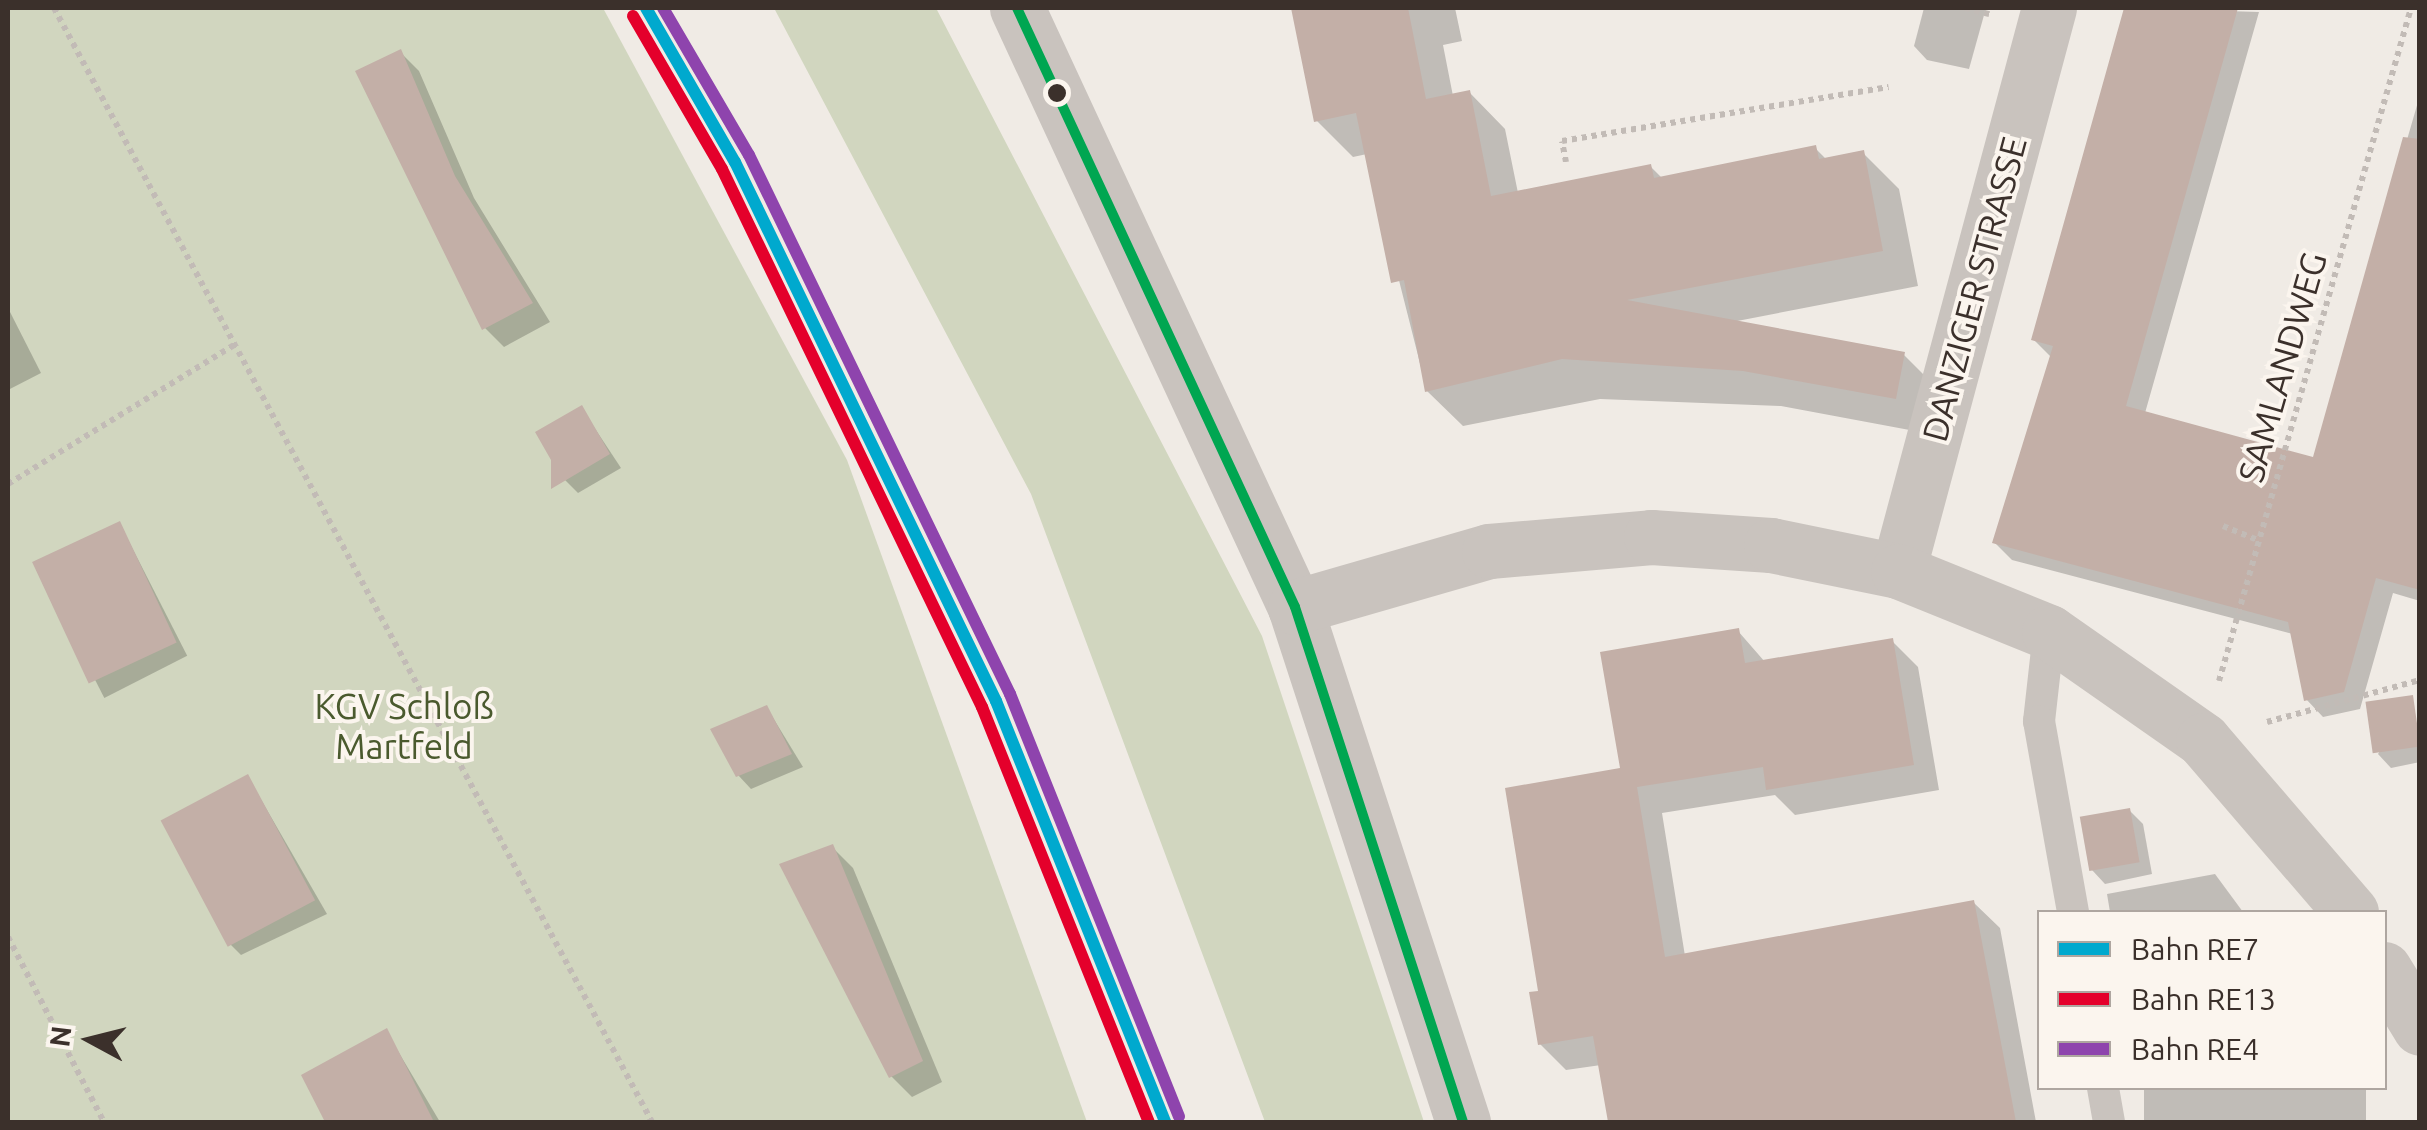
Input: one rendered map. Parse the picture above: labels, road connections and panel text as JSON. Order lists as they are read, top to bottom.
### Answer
{
  "streets": {
    "street": ["DANZIGER STRASSE"],
    "path": ["SAMLANDWEG"]
  },
  "parks": ["KGV Schloß Martfeld"],
  "lines": ["rail line RE7", "rail line RE4", "rail line RE13"],
  "legend": ["Bahn RE7", "Bahn RE13", "Bahn RE4"],
  "north": "left"
}
